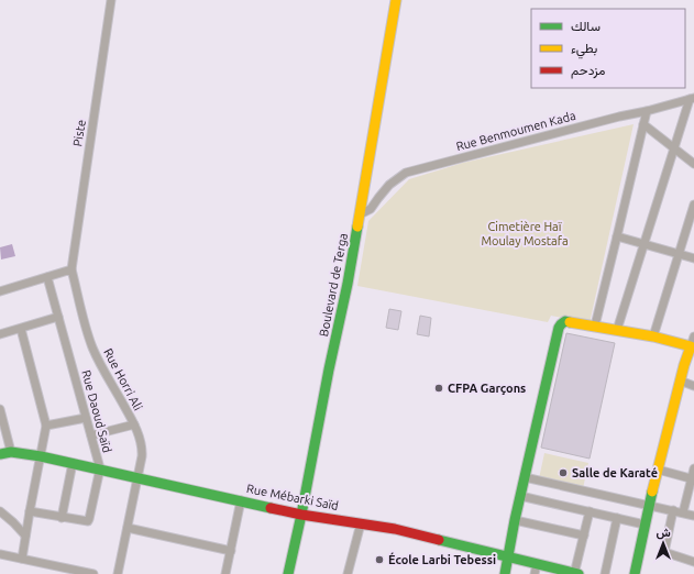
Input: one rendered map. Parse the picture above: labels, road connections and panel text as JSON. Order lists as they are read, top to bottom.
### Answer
{
  "streets": {
    "street": [
      "Rue Benmoumen Kada",
      "Piste",
      "Boulevard de Terga",
      "Rue Horri Ali",
      "Rue Daoud Saïd",
      "Rue Mébarki Saïd"
    ]
  },
  "crossings": [
    ["Rue Benmoumen Kada", "Boulevard de Terga"],
    ["Piste", "Rue Horri Ali"],
    ["Boulevard de Terga", "Rue Mébarki Saïd"],
    ["Rue Horri Ali", "Rue Mébarki Saïd"],
    ["Rue Daoud Saïd", "Rue Mébarki Saïd"]
  ],
  "parks": ["Cimetière Haï Moulay Mostafa"],
  "places": ["CFPA Garçons", "Salle de Karaté", "École Larbi Tebessi"],
  "legend": ["سالك", "بطيء", "مزدحم"],
  "north": "top"
}
